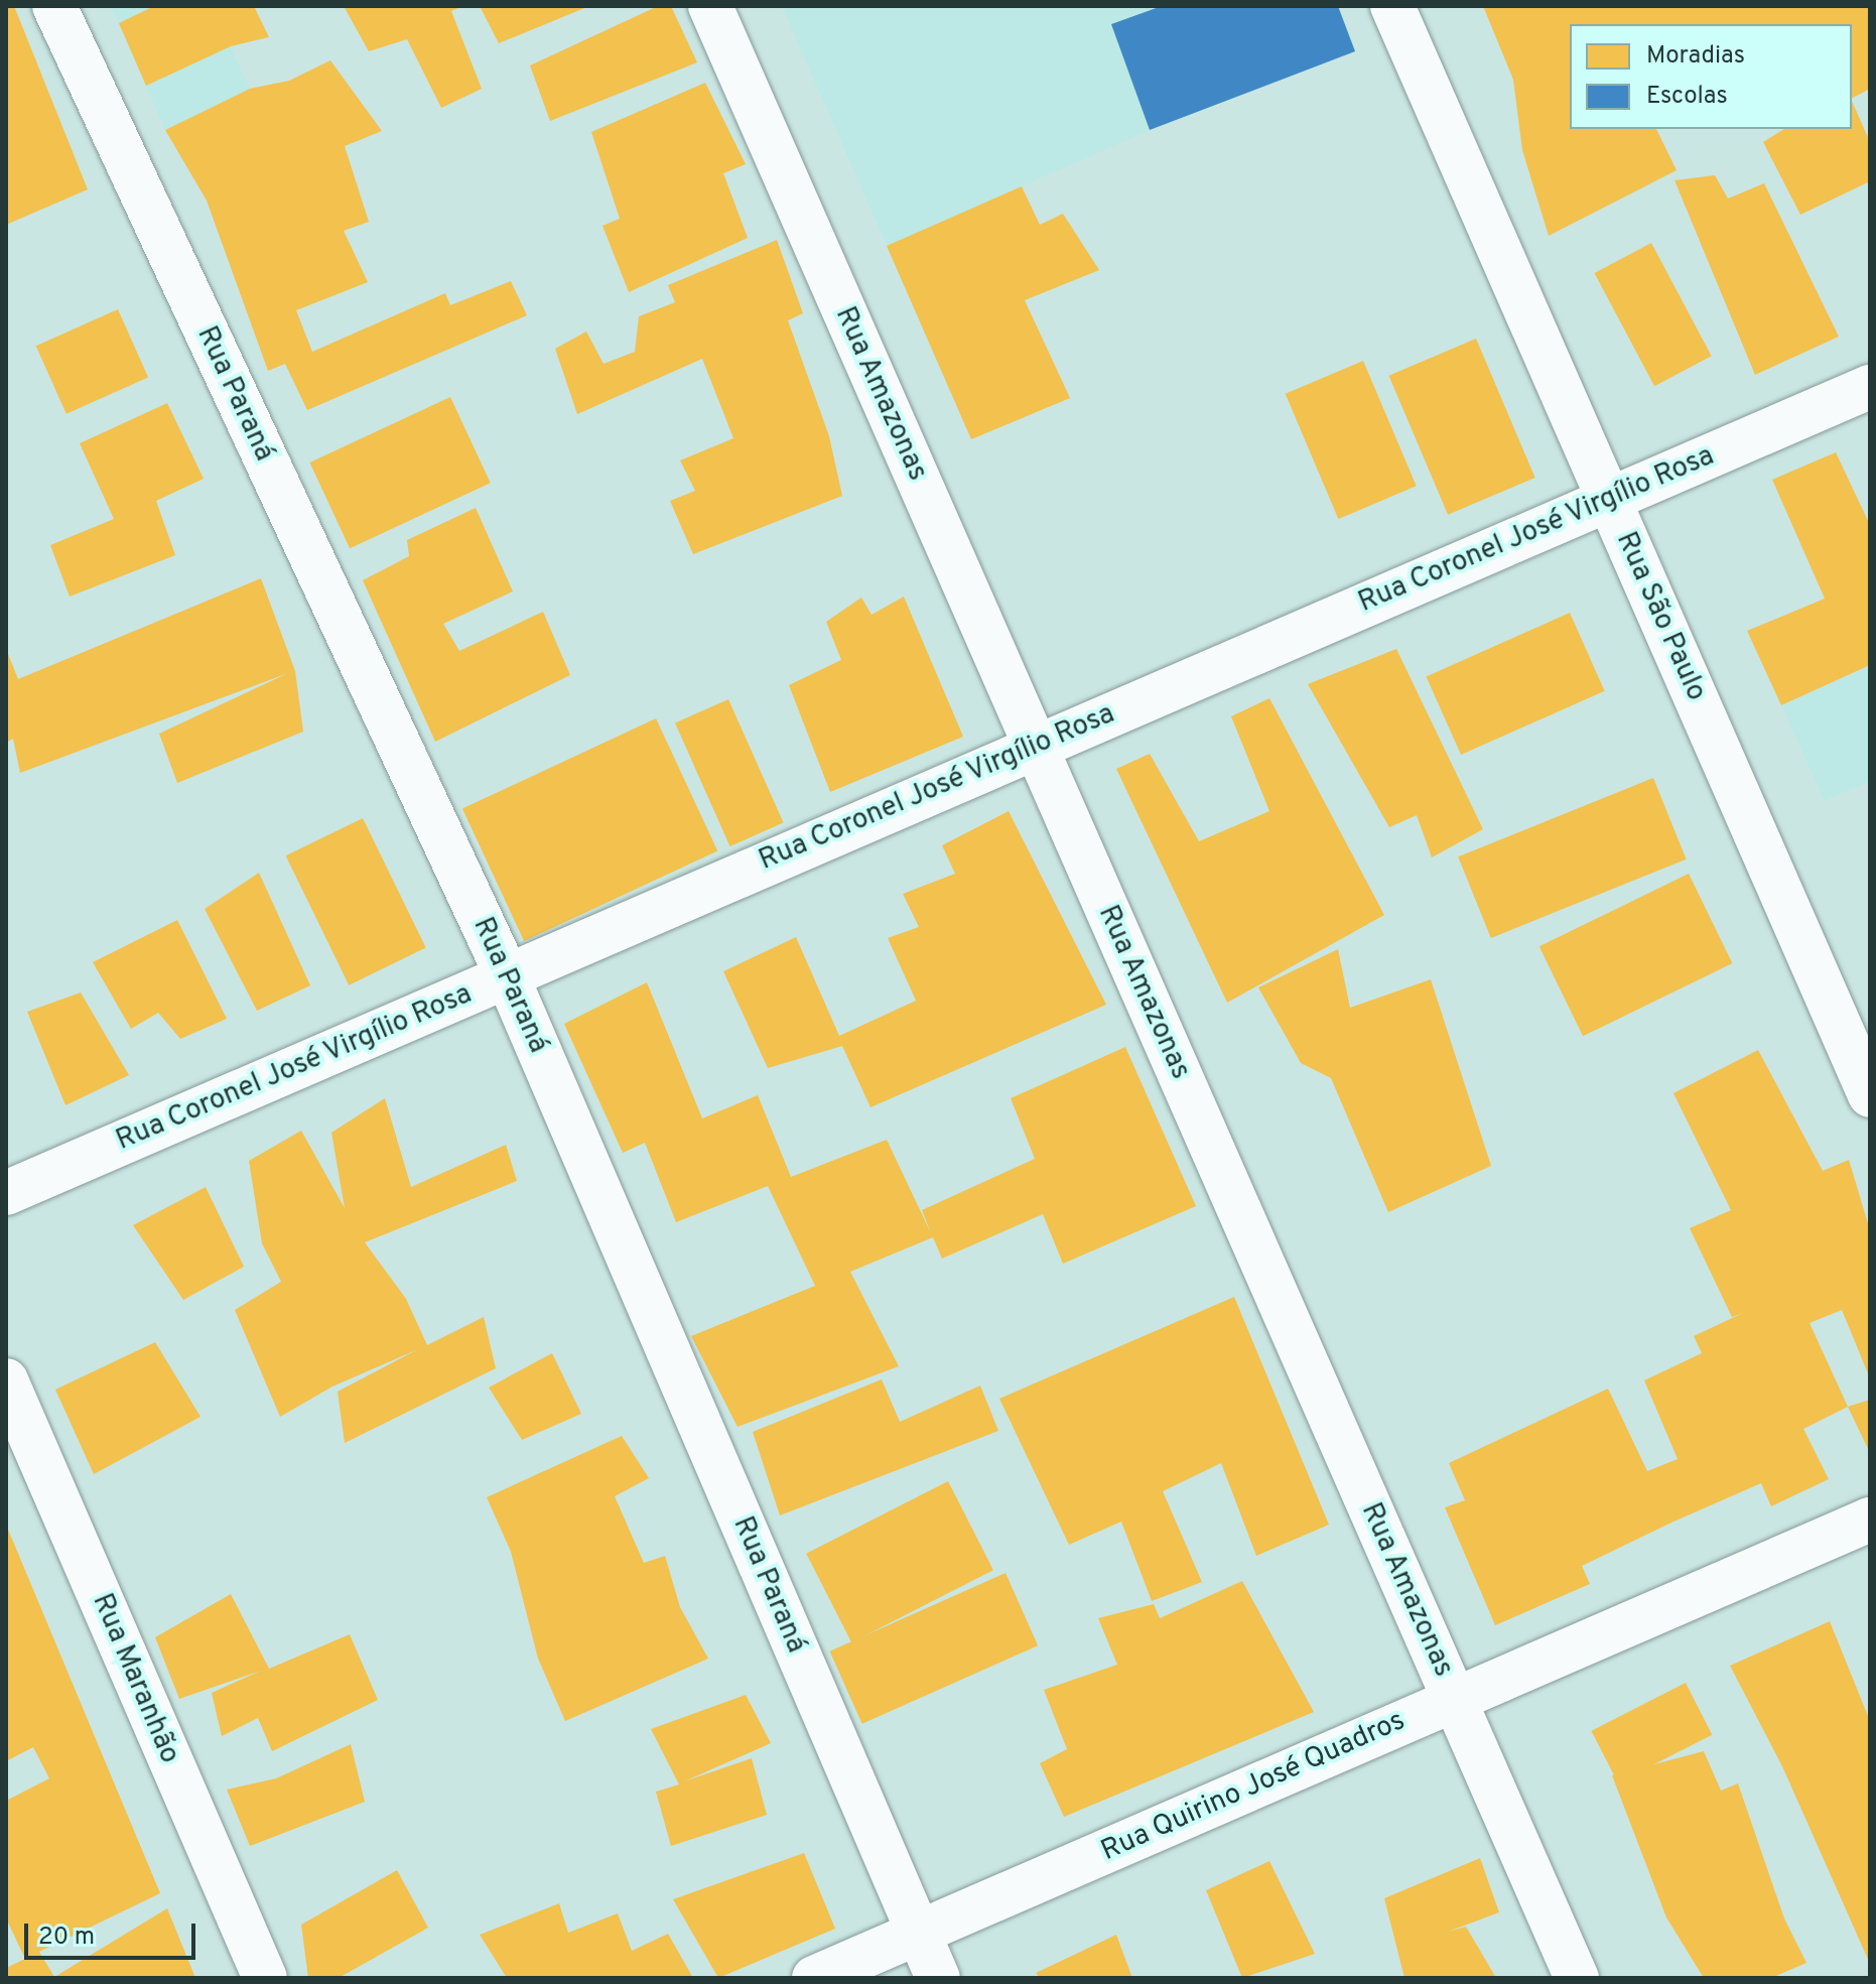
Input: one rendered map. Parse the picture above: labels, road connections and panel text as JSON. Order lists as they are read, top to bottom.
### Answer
{
  "streets": {
    "street": [
      "Rua Paraná",
      "Rua Amazonas",
      "Rua Coronel José Virgílio Rosa",
      "Rua São Paulo",
      "Rua Maranhão",
      "Rua Quirino José Quadros"
    ]
  },
  "crossings": [
    ["Rua Paraná", "Rua Coronel José Virgílio Rosa"],
    ["Rua Paraná", "Rua Quirino José Quadros"],
    ["Rua Amazonas", "Rua Coronel José Virgílio Rosa"],
    ["Rua Amazonas", "Rua Quirino José Quadros"],
    ["Rua Coronel José Virgílio Rosa", "Rua São Paulo"]
  ],
  "legend": ["Moradias", "Escolas"],
  "scale_bar": "20 m"
}
